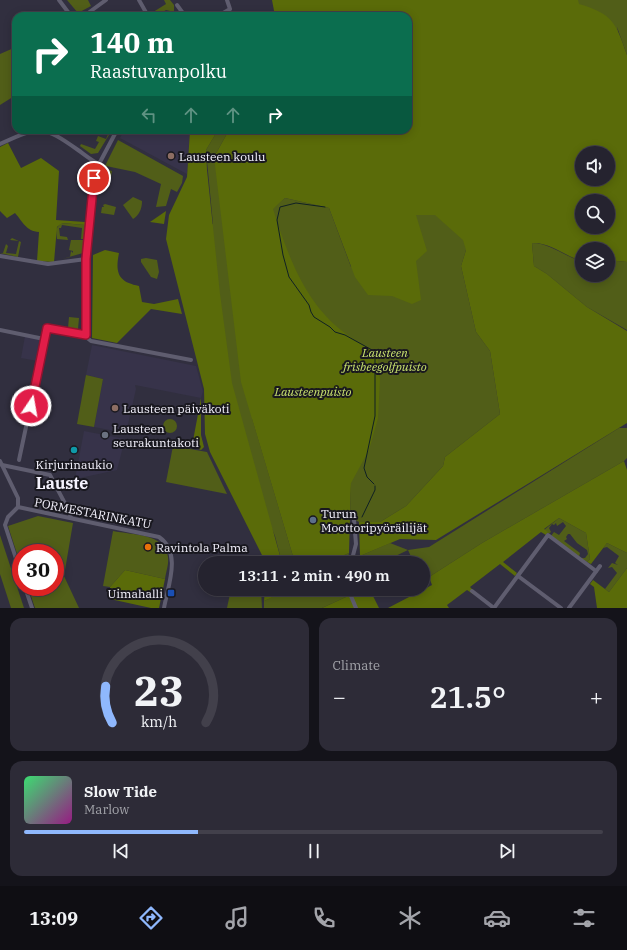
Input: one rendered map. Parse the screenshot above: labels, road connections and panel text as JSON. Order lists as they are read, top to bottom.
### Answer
{
  "streets": {
    "street": ["PORMESTARINKATU"]
  },
  "districts": ["Lauste"],
  "parks": ["Lausteen frisbeegolfpuisto", "Lausteenpuisto"],
  "places": {
    "other": [
      "Lausteen koulu",
      "Lausteen päiväkoti",
      "Lausteen seurakuntakoti",
      "Kirjurinaukio",
      "Turun Moottoripyöräilijät",
      "Ravintola Palma"
    ],
    "transit": ["Uimahalli"]
  },
  "page": {
    "turn": ["140 m", "Raastuvanpolku"],
    "limit": "30",
    "trip": "13:11 · 2 min · 490 m",
    "tile": "Climate",
    "heat": ["−", "21.5°", "+"],
    "song": ["Slow Tide", "Marlow"],
    "tabs": "13:09",
    "gauge": ["23", "km/h"]
  }
}
